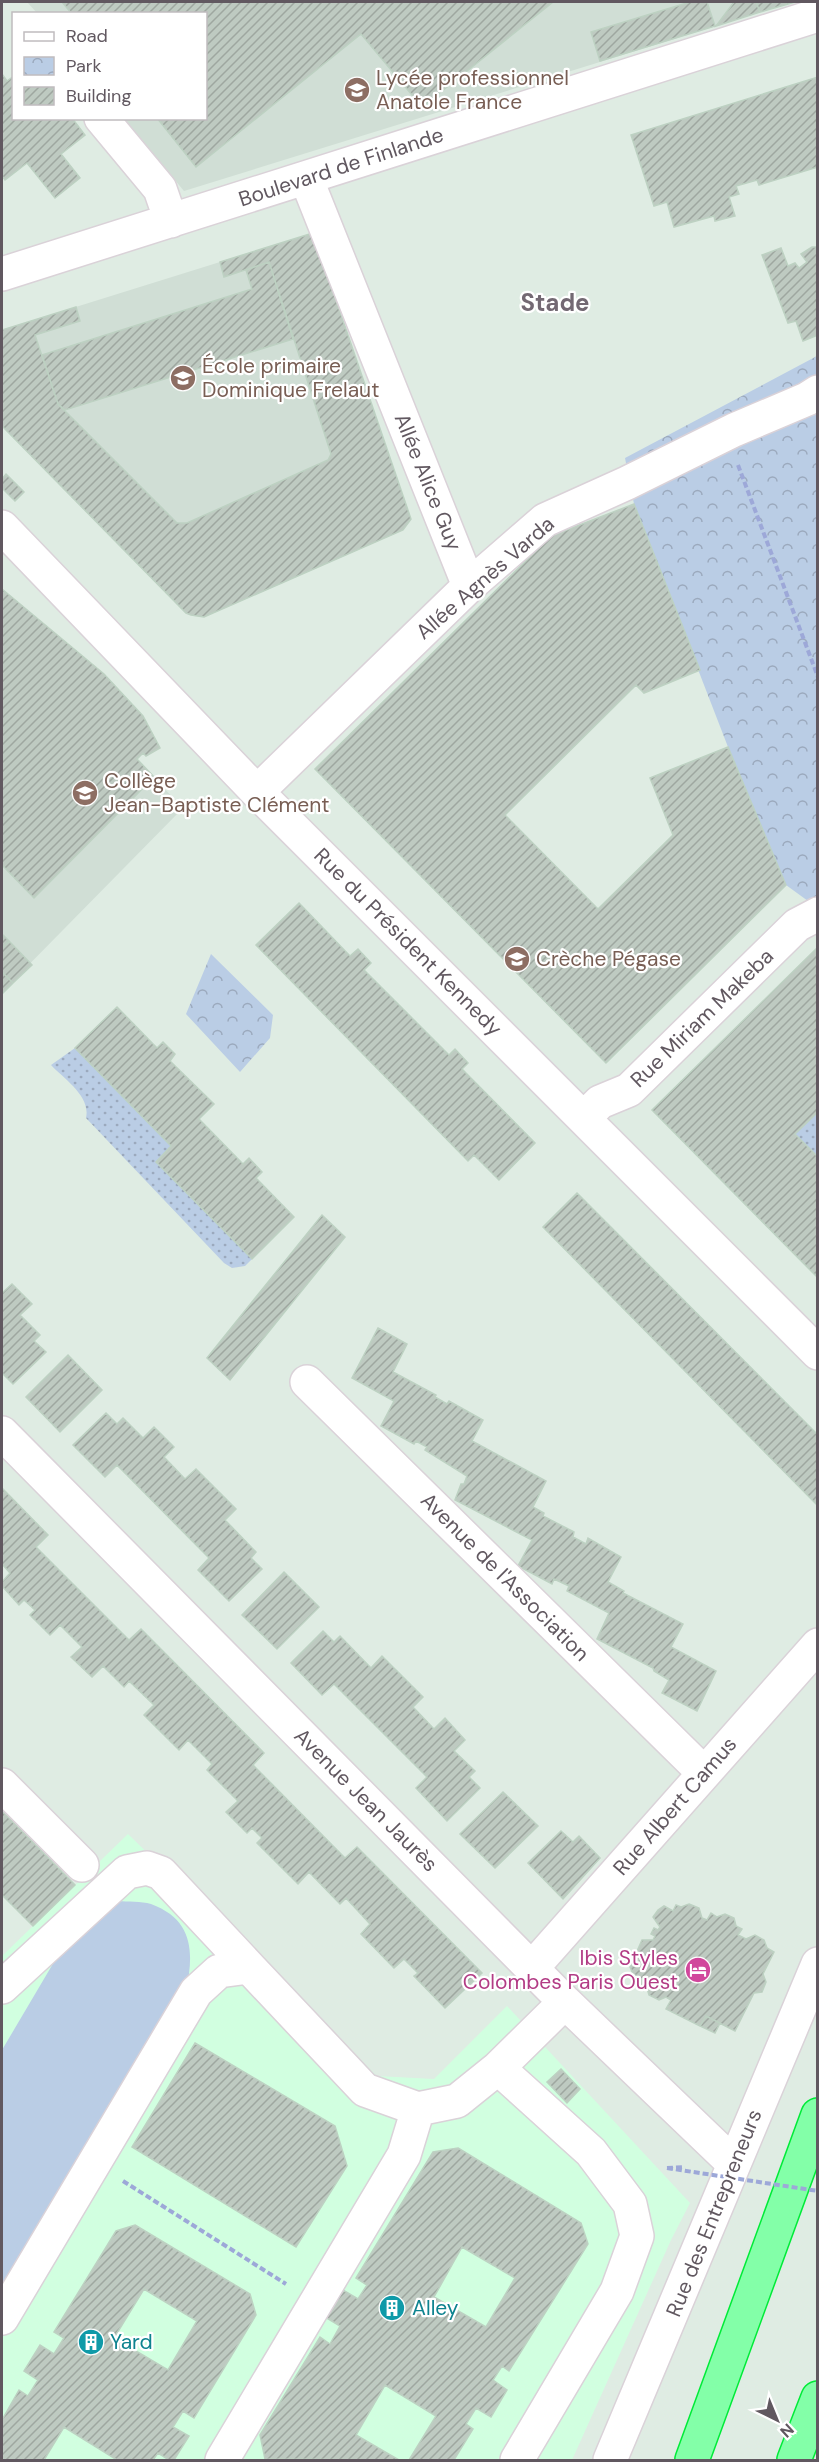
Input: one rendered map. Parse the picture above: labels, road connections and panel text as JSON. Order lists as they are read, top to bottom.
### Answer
{
  "streets": {
    "street": [
      "Boulevard de Finlande",
      "Allée Alice Guy",
      "Allée Agnès Varda",
      "Rue du Président Kennedy",
      "Rue Miriam Makeba",
      "Avenue de l'Association",
      "Avenue Jean Jaurès",
      "Rue Albert Camus",
      "Rue des Entrepreneurs"
    ]
  },
  "crossings": [
    ["Boulevard de Finlande", "Allée Alice Guy"],
    ["Allée Alice Guy", "Allée Agnès Varda"],
    ["Allée Agnès Varda", "Rue du Président Kennedy"],
    ["Rue du Président Kennedy", "Rue Miriam Makeba"],
    ["Avenue de l'Association", "Rue Albert Camus"],
    ["Avenue Jean Jaurès", "Rue Albert Camus"],
    ["Avenue Jean Jaurès", "Rue des Entrepreneurs"]
  ],
  "districts": ["Stade"],
  "places": {
    "school or university": [
      "Lycée professionnel Anatole France",
      "École primaire Dominique Frelaut",
      "Collège Jean-Baptiste Clément",
      "Crèche Pégase"
    ],
    "hotel": ["Ibis Styles Colombes Paris Ouest"],
    "building": ["Alley", "Yard"]
  },
  "legend": ["Road", "Park", "Building"],
  "north": "bottom right"
}
